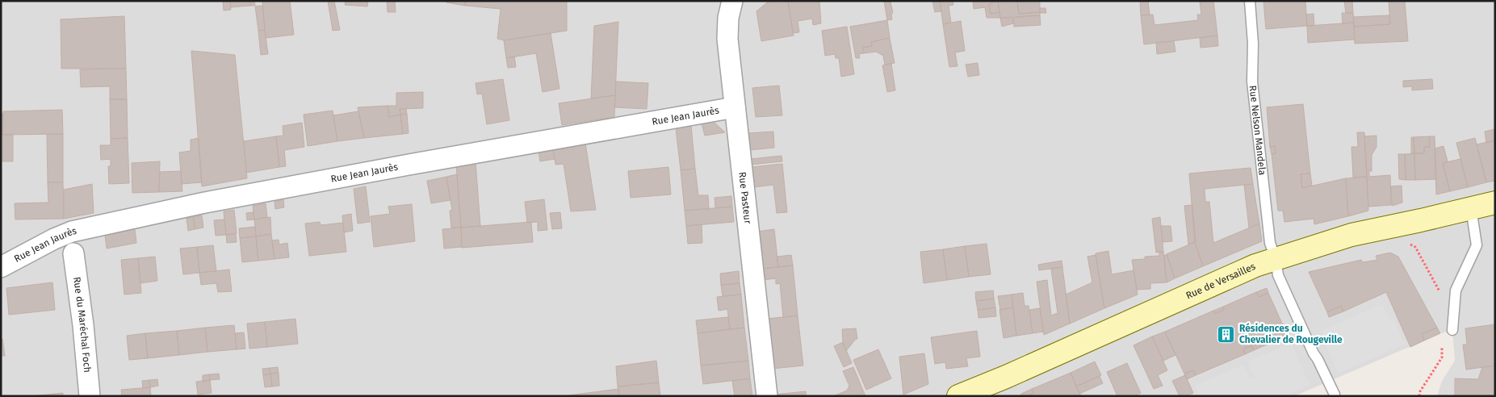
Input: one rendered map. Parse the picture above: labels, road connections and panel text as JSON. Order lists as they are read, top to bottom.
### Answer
{
  "streets": {
    "street": [
      "Rue Jean Jaurès",
      "Rue Pasteur",
      "Rue de Versailles",
      "Rue du Maréchal Foch"
    ],
    "lane": ["Rue Nelson Mandela"]
  },
  "crossings": [
    ["Rue Jean Jaurès", "Rue Pasteur"],
    ["Rue Nelson Mandela", "Rue de Versailles"]
  ],
  "places": {
    "building": ["Résidences du Chevalier de Rougeville"]
  }
}
